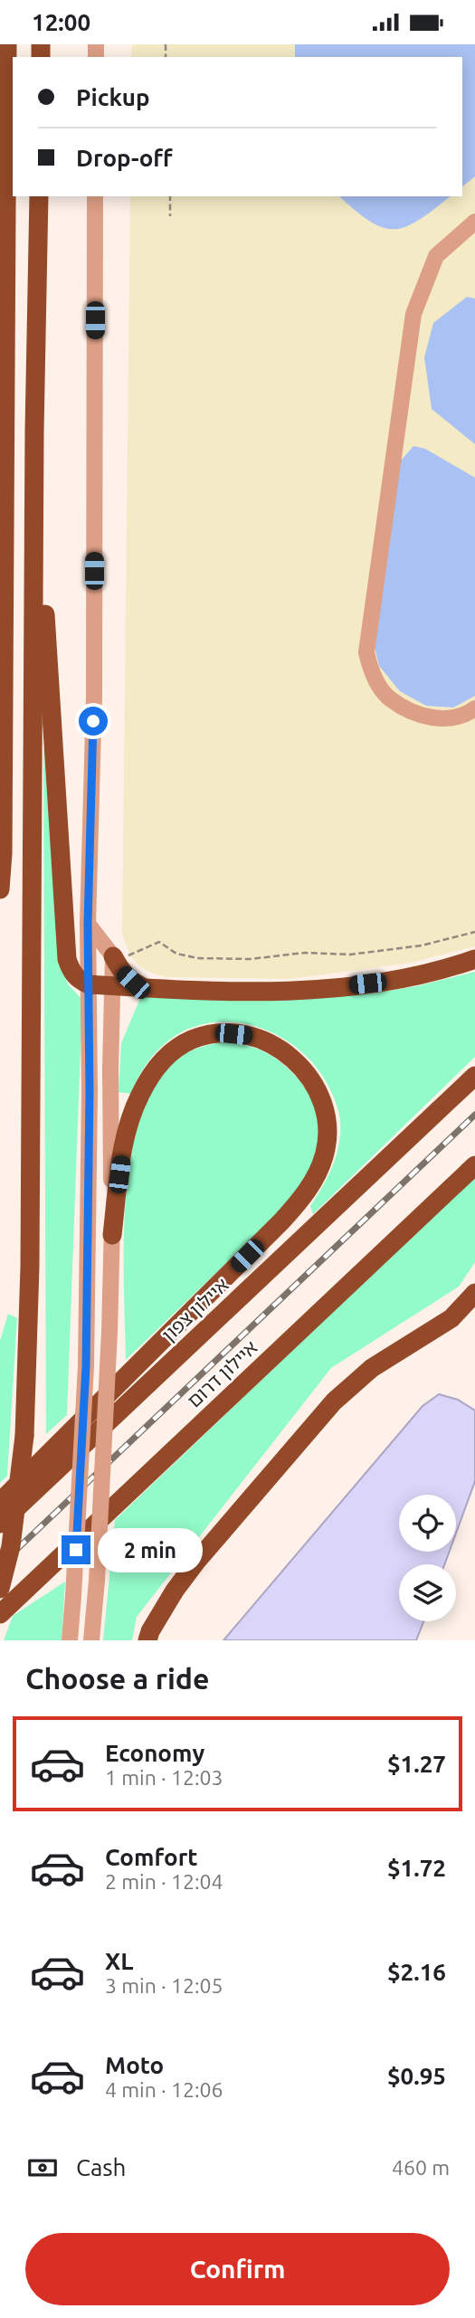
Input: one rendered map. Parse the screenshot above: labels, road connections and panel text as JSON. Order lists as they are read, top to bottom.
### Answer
{
  "streets": {
    "highway": ["איילון צפון", "איילון דרום"]
  },
  "page": {
    "status": "12:00",
    "banner": ["Pickup", "Drop-off"],
    "bubble": "2 min",
    "heading": "Choose a ride",
    "list": [
      {
        "name": "Economy",
        "note": "1 min · 12:03",
        "value": "$1.27"
      },
      {
        "name": "Comfort",
        "note": "2 min · 12:04",
        "value": "$1.72"
      },
      {
        "name": "XL",
        "note": "3 min · 12:05",
        "value": "$2.16"
      },
      {
        "name": "Moto",
        "note": "4 min · 12:06",
        "value": "$0.95"
      }
    ],
    "pay": ["Cash", "460 m"],
    "buttons": "Confirm"
  }
}
